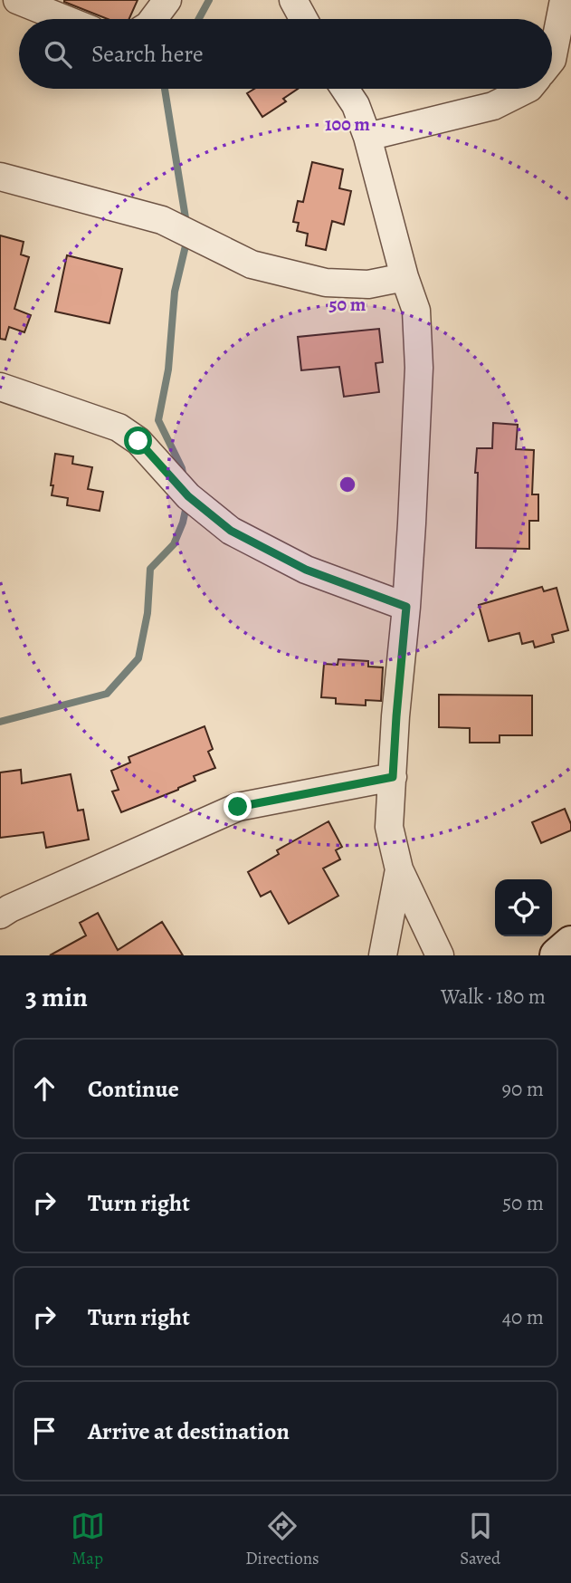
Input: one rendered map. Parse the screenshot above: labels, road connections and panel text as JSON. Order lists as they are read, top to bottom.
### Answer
{
  "page": {
    "search": "Search here",
    "heading": ["3 min", "Walk · 180 m"],
    "list": [
      ["Continue", "90 m"],
      ["Turn right", "50 m"],
      ["Turn right", "40 m"],
      "Arrive at destination"
    ],
    "nav": ["Map", "Directions", "Saved"]
  },
  "rings": ["100 m", "50 m"]
}
